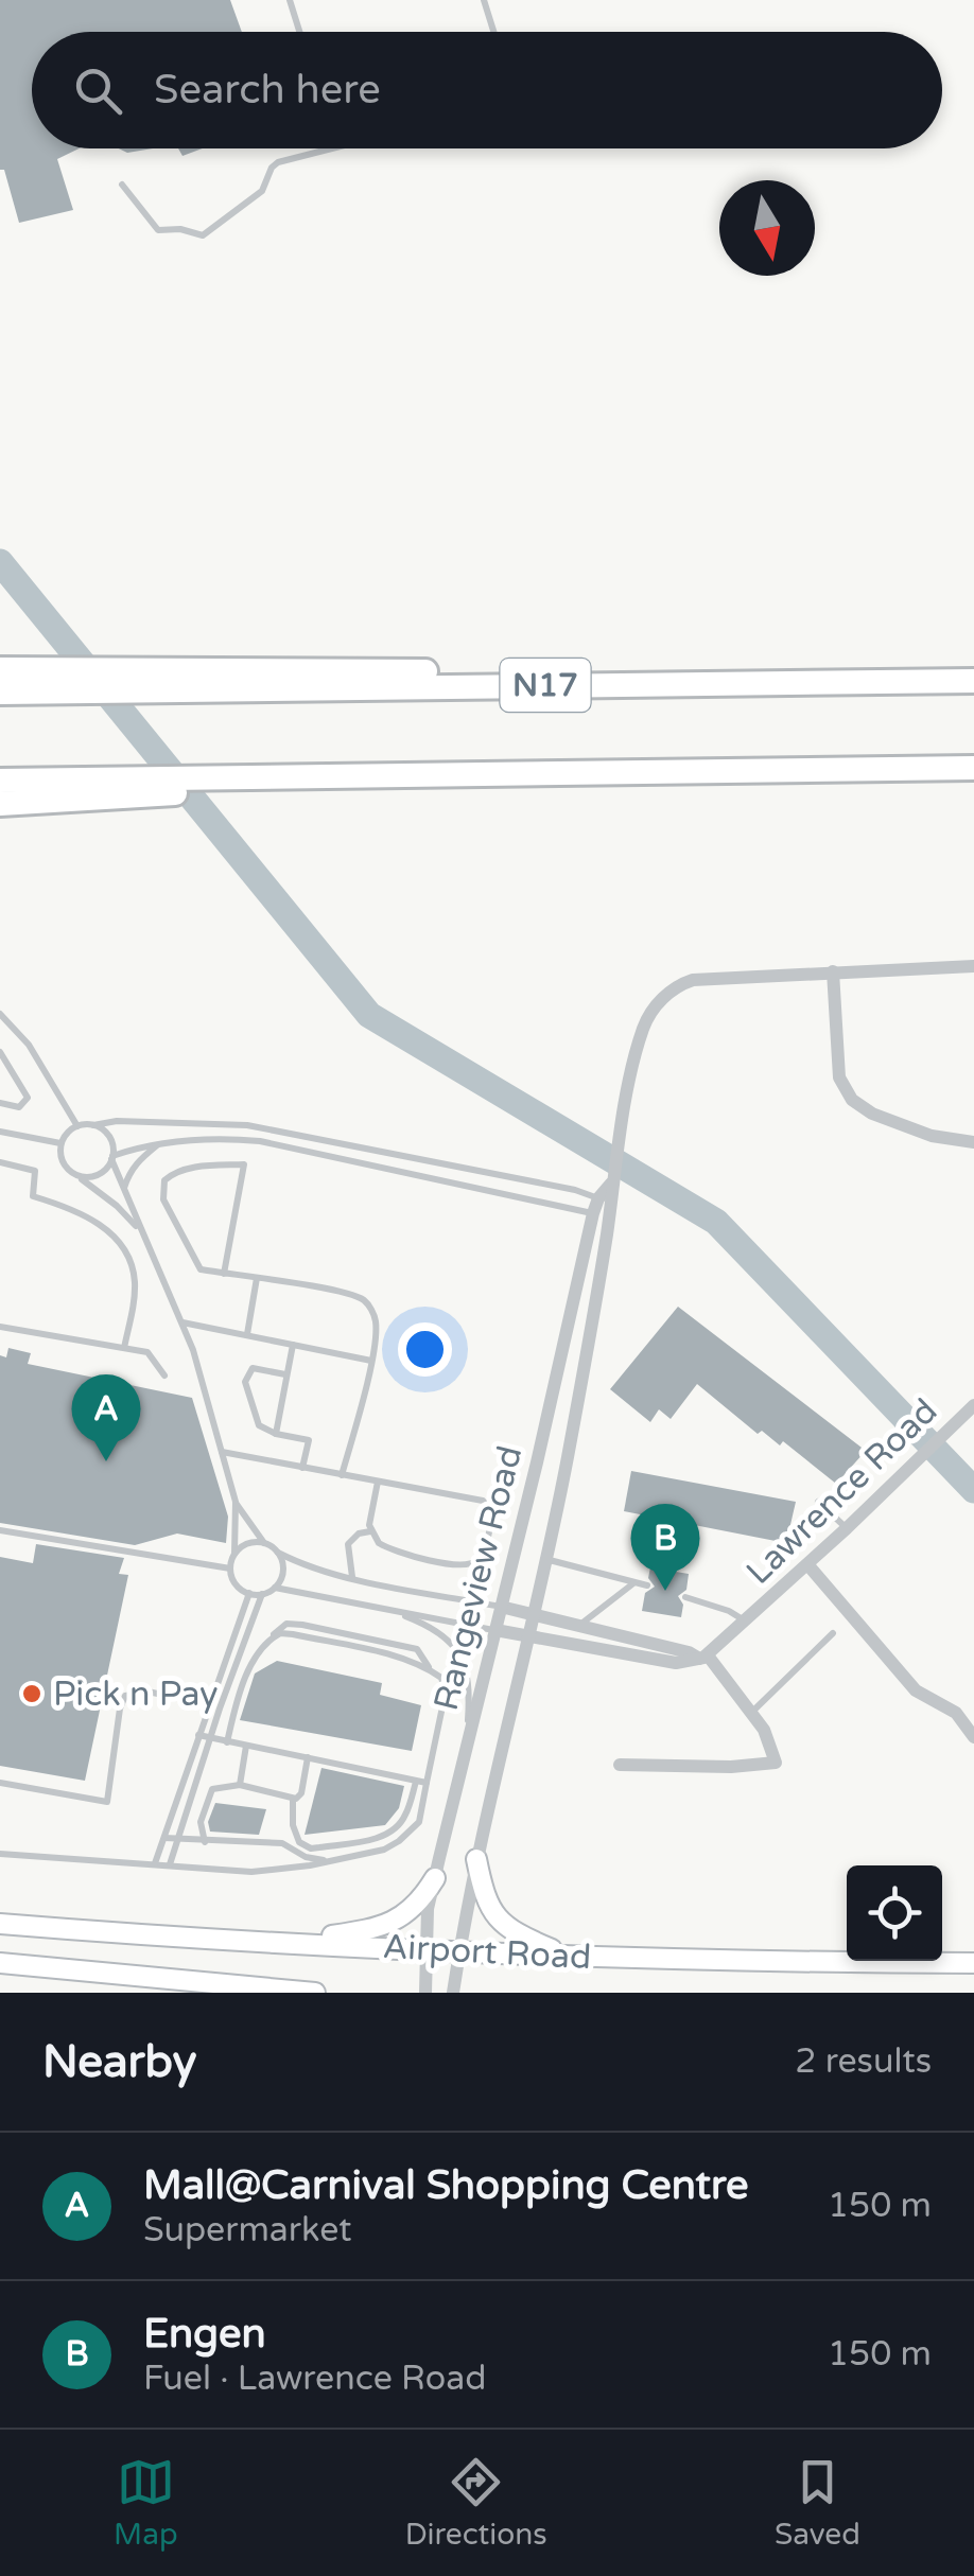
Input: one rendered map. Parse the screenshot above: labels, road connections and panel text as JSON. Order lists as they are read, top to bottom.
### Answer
{
  "streets": {
    "highway": ["N17"],
    "main road": ["Airport Road"],
    "street": ["Lawrence Road", "Rangeview Road"]
  },
  "crossings": [
    ["Rangeview Road", "Airport Road"]
  ],
  "places": ["Pick n Pay"],
  "north": "bottom",
  "page": {
    "search": "Search here",
    "pins": ["A", "B"],
    "heading": ["Nearby", "2 results"],
    "list": [
      {
        "mark": "A",
        "name": "Mall@Carnival Shopping Centre",
        "note": "Supermarket",
        "value": "150 m"
      },
      {
        "mark": "B",
        "name": "Engen",
        "note": "Fuel · Lawrence Road",
        "value": "150 m"
      }
    ],
    "nav": ["Map", "Directions", "Saved"]
  }
}
